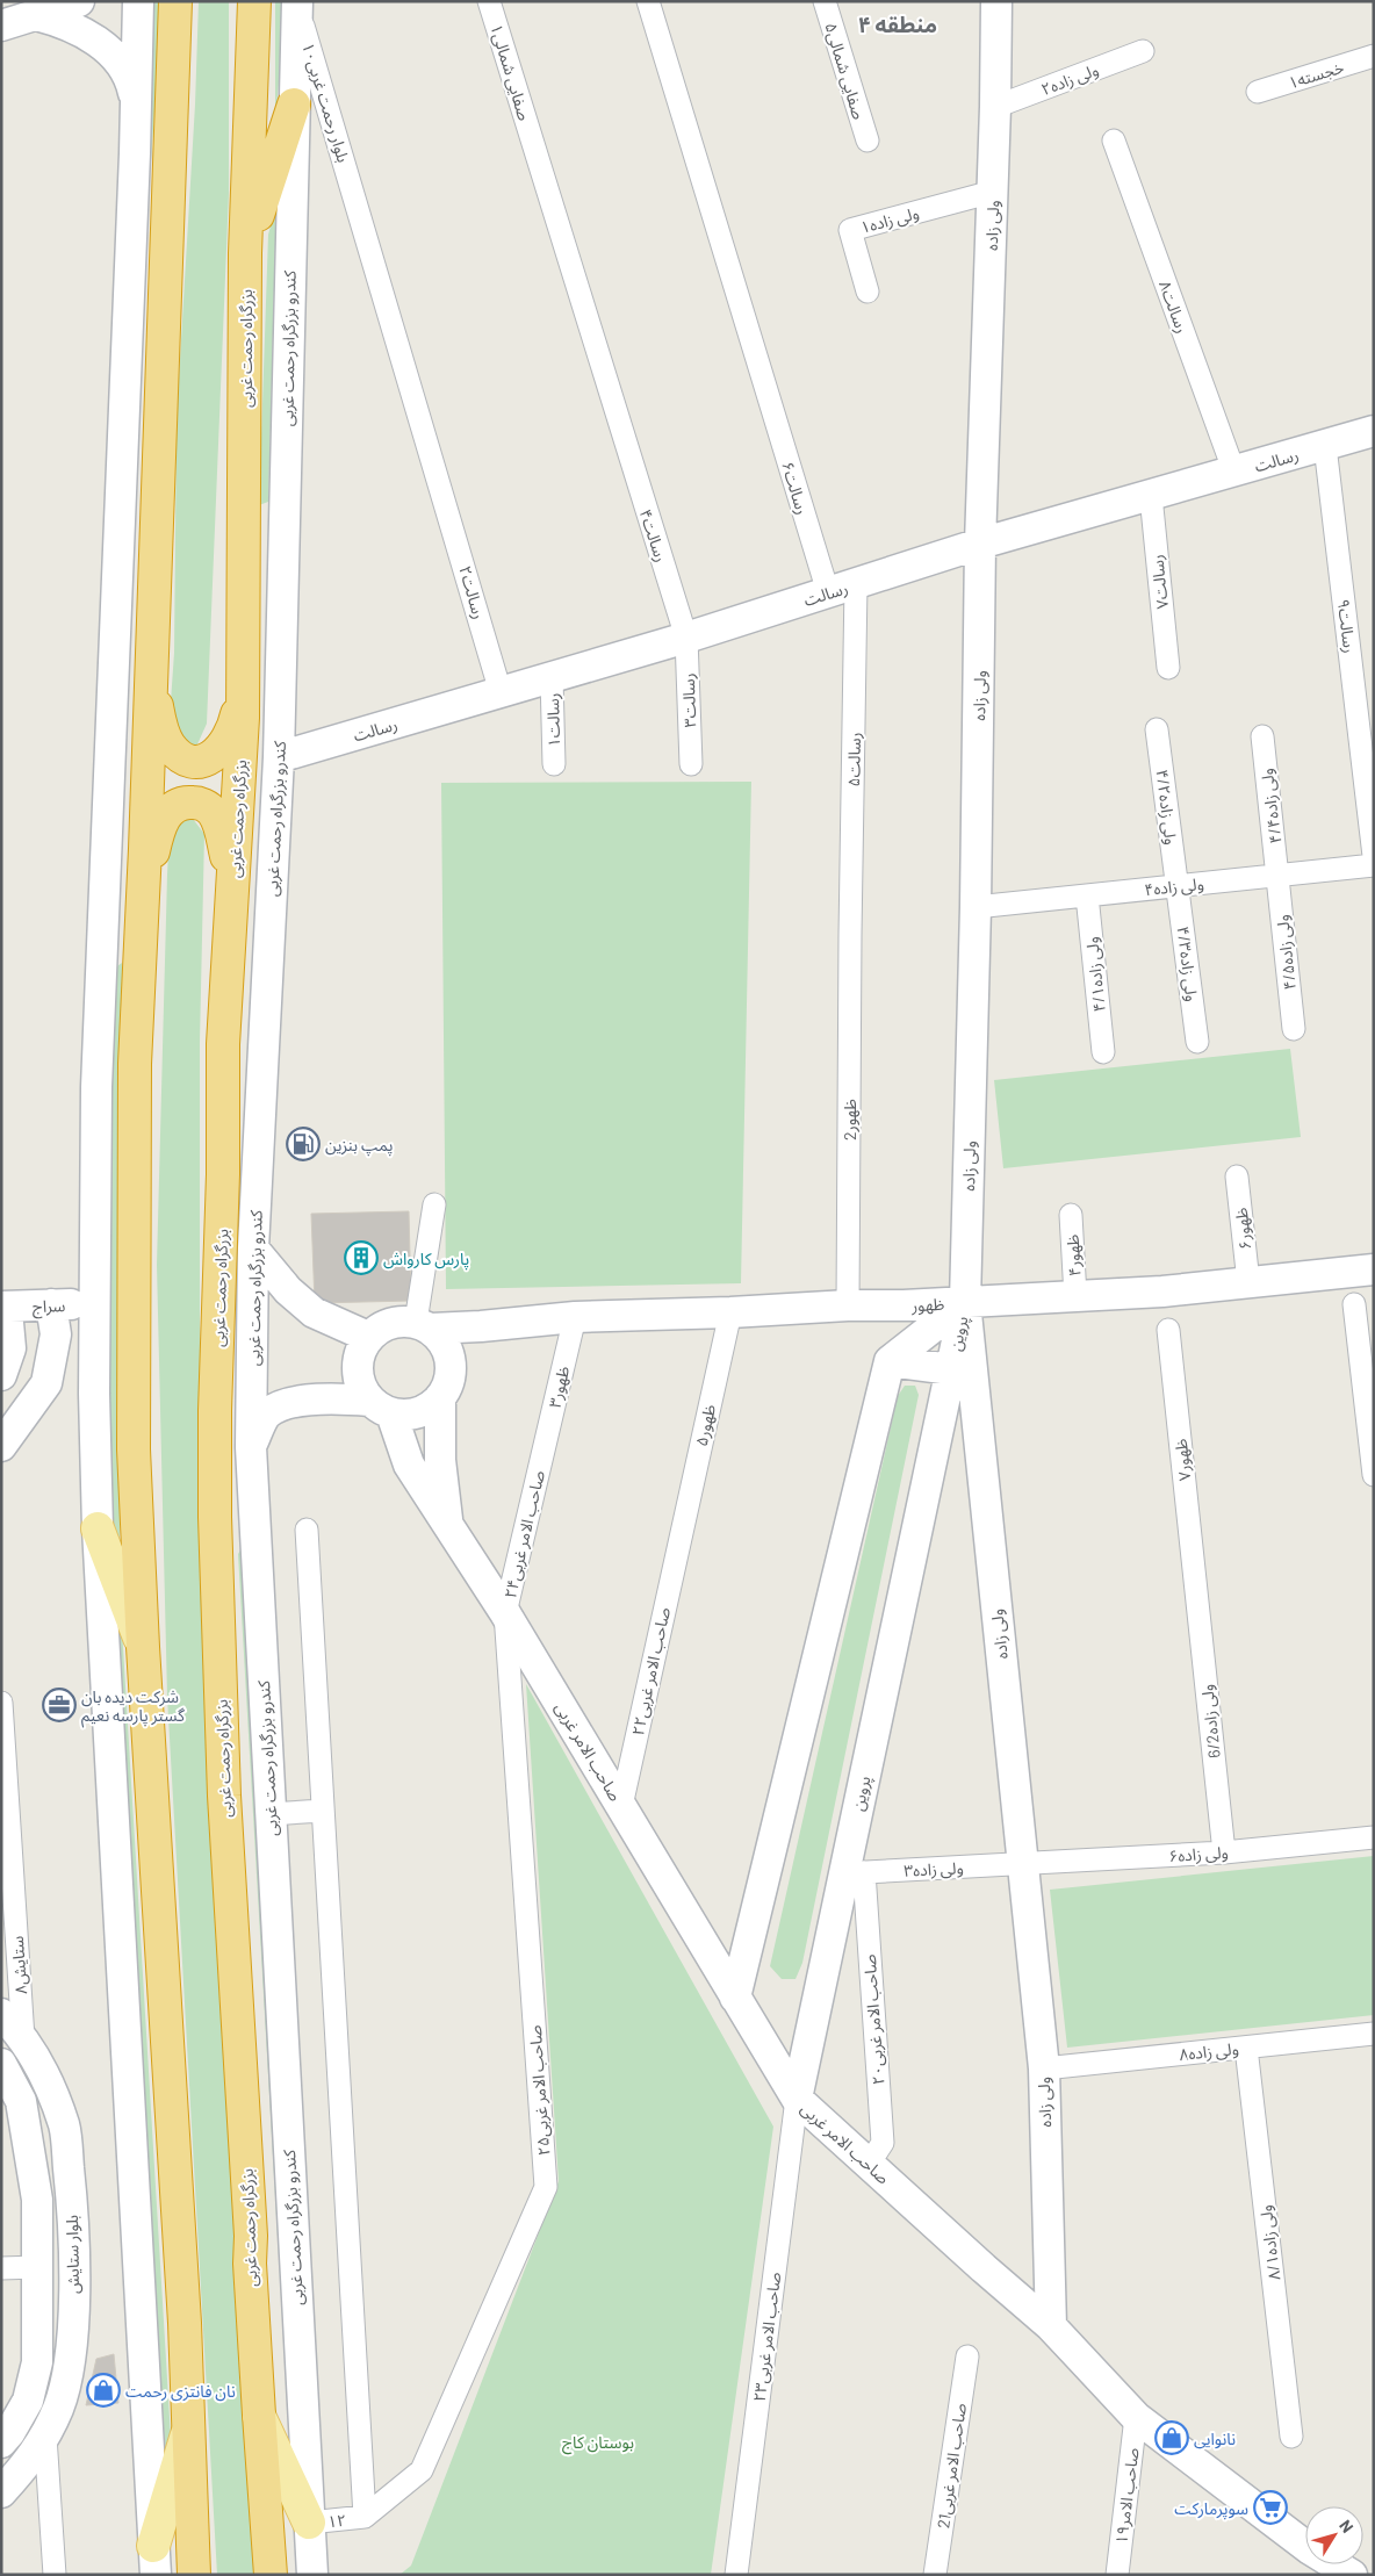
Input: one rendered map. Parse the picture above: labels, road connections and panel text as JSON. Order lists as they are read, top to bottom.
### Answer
{
  "streets": {
    "highway": ["بزرگراه رحمت غربی"],
    "street": [
      "صفایی شمالی۵",
      "صفایی شمالی۱",
      "خجسته۱",
      "ولی زاده۲",
      "بلوار رحمت غربی۱۰",
      "ولی زاده۱",
      "ولی زاده",
      "رسالت۸",
      "کندرو بزرگراه رحمت غربی",
      "رسالت",
      "رسالت۶",
      "رسالت۴",
      "رسالت۷",
      "رسالت۲",
      "رسالت۹",
      "رسالت۳",
      "رسالت۱",
      "رسالت۵",
      "ولی زاده۴/۴",
      "ولی زاده۴/۲",
      "ولی زاده۴",
      "ولی زاده۴/۵",
      "ولی زاده۴/۳",
      "ولی زاده۴/۱",
      "2ظهور",
      "ظهور۶",
      "ظهور۴",
      "ظهور",
      "سراج",
      "پروین",
      "ظهور۳",
      "ظهور۵",
      "ظهور۷",
      "صاحب الامر غربی۲۴",
      "صاحب الامر غربی٢٢",
      "6/2ولی زاده",
      "صاحب الامر غربی",
      "ولی زاده۶",
      "ولی زاده۳",
      "ستایش۸",
      "صاحب الامر غربی۲۰",
      "ولی زاده۸",
      "صاحب الامر غربی۲۵",
      "ولی زاده۸/۱",
      "بلوار ستایش",
      "صاحب الامر غربی۲۳",
      "21صاحب الامر غربی",
      "صاحب الامر۱۹",
      "۱۲"
    ]
  },
  "crossings": [
    ["صفایی شمالی۱", "رسالت۴"],
    ["ولی زاده۲", "ولی زاده"],
    ["بلوار رحمت غربی۱۰", "کندرو بزرگراه رحمت غربی"],
    ["بلوار رحمت غربی۱۰", "رسالت۲"],
    ["ولی زاده۱", "ولی زاده"],
    ["ولی زاده", "رسالت"],
    ["ولی زاده", "ولی زاده۴"],
    ["ولی زاده", "ظهور"],
    ["ولی زاده", "پروین"],
    ["ولی زاده", "صاحب الامر غربی"],
    ["ولی زاده", "ولی زاده۶"],
    ["ولی زاده", "ولی زاده۳"],
    ["ولی زاده", "ولی زاده۸"],
    ["رسالت۸", "رسالت"],
    ["کندرو بزرگراه رحمت غربی", "رسالت"],
    ["کندرو بزرگراه رحمت غربی", "۱۲"],
    ["رسالت", "رسالت۶"],
    ["رسالت", "رسالت۴"],
    ["رسالت", "رسالت۷"],
    ["رسالت", "رسالت۲"],
    ["رسالت", "رسالت۹"],
    ["رسالت", "رسالت۳"],
    ["رسالت", "رسالت۱"],
    ["رسالت", "رسالت۵"],
    ["رسالت۴", "رسالت۳"],
    ["رسالت۵", "2ظهور"],
    ["ولی زاده۴/۴", "ولی زاده۴"],
    ["ولی زاده۴/۴", "ولی زاده۴/۵"],
    ["ولی زاده۴/۲", "ولی زاده۴"],
    ["ولی زاده۴/۲", "ولی زاده۴/۳"],
    ["ولی زاده۴", "ولی زاده۴/۵"],
    ["ولی زاده۴", "ولی زاده۴/۳"],
    ["ولی زاده۴", "ولی زاده۴/۱"],
    ["2ظهور", "ظهور"],
    ["ظهور۶", "ظهور"],
    ["ظهور۴", "ظهور"],
    ["ظهور", "پروین"],
    ["ظهور", "ظهور۳"],
    ["ظهور", "ظهور۵"],
    ["ظهور", "صاحب الامر غربی"],
    ["پروین", "صاحب الامر غربی"],
    ["پروین", "ولی زاده۳"],
    ["پروین", "صاحب الامر غربی۲۰"],
    ["پروین", "صاحب الامر غربی۲۳"],
    ["ظهور۳", "صاحب الامر غربی۲۴"],
    ["ظهور۵", "صاحب الامر غربی٢٢"],
    ["ظهور۷", "6/2ولی زاده"],
    ["صاحب الامر غربی۲۴", "صاحب الامر غربی"],
    ["صاحب الامر غربی۲۴", "صاحب الامر غربی۲۵"],
    ["صاحب الامر غربی٢٢", "صاحب الامر غربی"],
    ["6/2ولی زاده", "ولی زاده۶"],
    ["صاحب الامر غربی", "صاحب الامر غربی۲۰"],
    ["صاحب الامر غربی", "صاحب الامر غربی۲۵"],
    ["صاحب الامر غربی", "صاحب الامر غربی۲۳"],
    ["صاحب الامر غربی", "صاحب الامر۱۹"],
    ["ولی زاده۶", "ولی زاده۳"],
    ["ولی زاده۳", "صاحب الامر غربی۲۰"],
    ["ستایش۸", "بلوار ستایش"],
    ["ولی زاده۸", "ولی زاده۸/۱"],
    ["صاحب الامر غربی۲۵", "۱۲"]
  ],
  "districts": ["منطقه ۴"],
  "parks": ["بوستان کاج"],
  "places": {
    "fuel station": ["پمپ بنزین"],
    "building": ["پارس کارواش"],
    "office": ["شرکت دیده بان گستر پارسه نعیم"],
    "shop": ["نان فانتزی رحمت", "نانوایی"],
    "supermarket": ["سوپرمارکت"]
  },
  "north": "top right"
}
